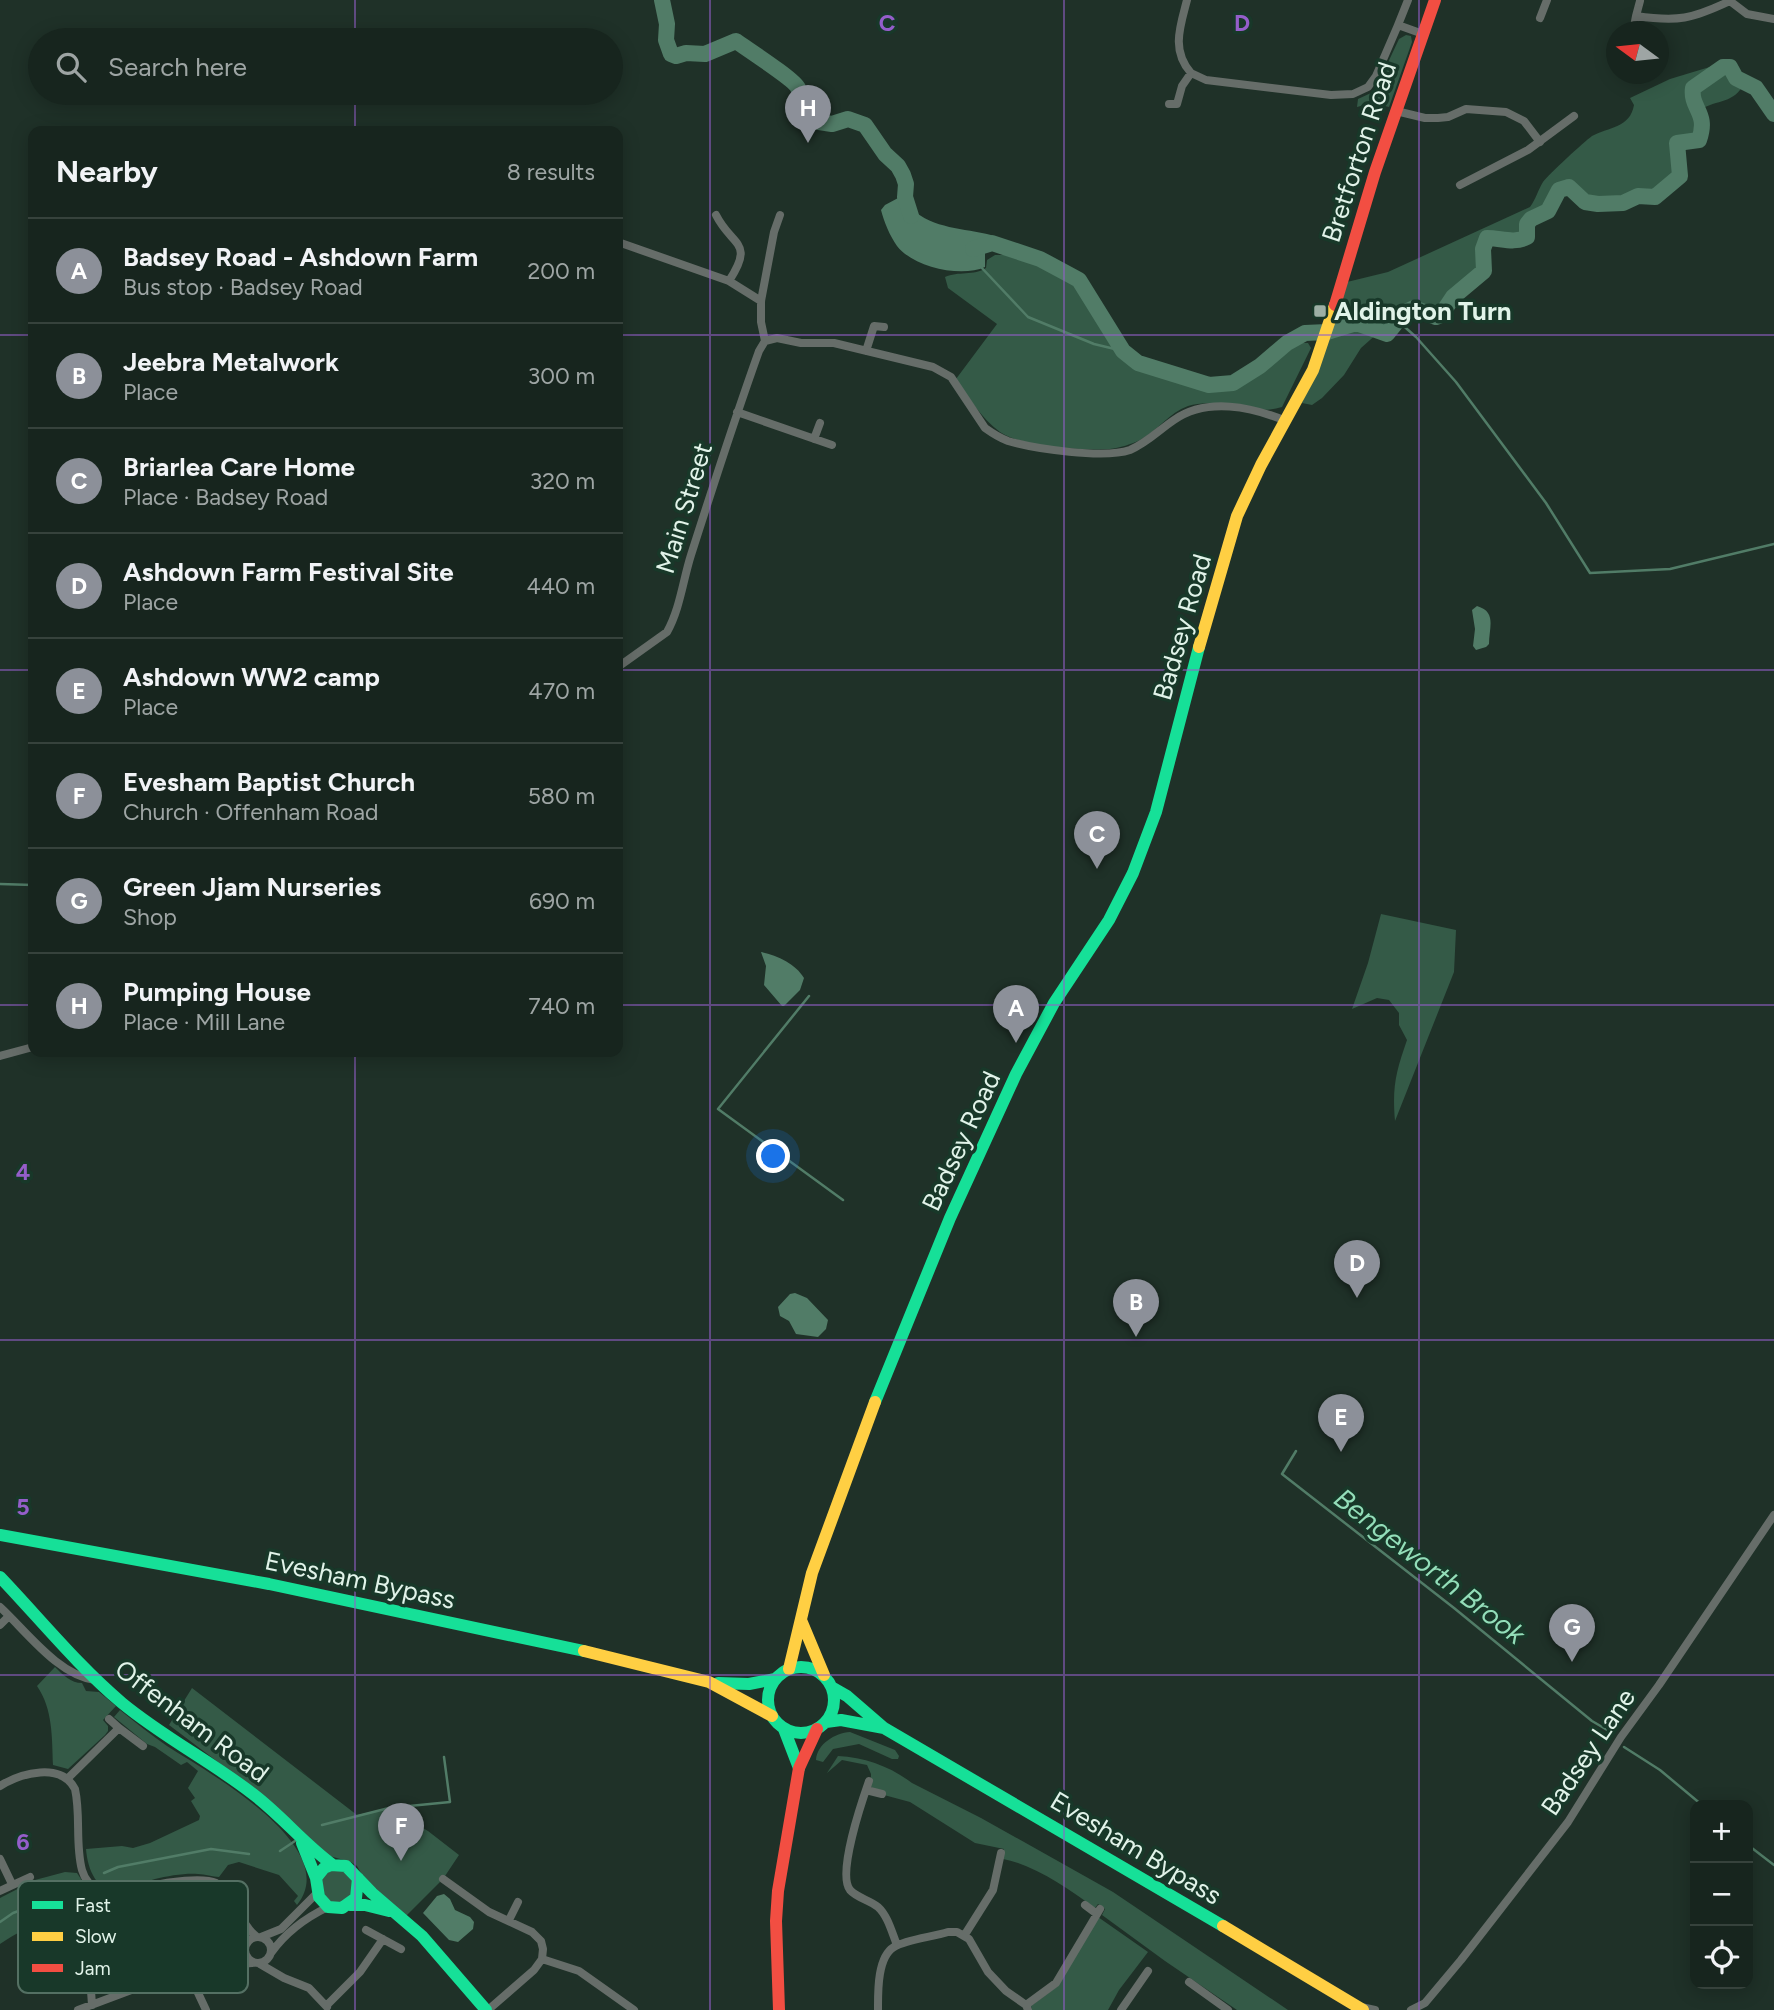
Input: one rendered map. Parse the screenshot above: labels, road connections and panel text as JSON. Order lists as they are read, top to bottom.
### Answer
{
  "streets": {
    "main road": [
      "Bretforton Road",
      "Badsey Road",
      "Evesham Bypass",
      "Offenham Road"
    ],
    "street": ["Main Street", "Badsey Lane"]
  },
  "crossings": [
    ["Bretforton Road", "Badsey Road"],
    ["Badsey Road", "Evesham Bypass"]
  ],
  "water": ["Bengeworth Brook"],
  "places": {
    "transit": ["Aldington Turn"]
  },
  "legend": ["Fast", "Slow", "Jam"],
  "north": "left",
  "page": {
    "search": "Search here",
    "pins": [
      "H",
      "C",
      "A",
      "D",
      "B",
      "E",
      "G",
      "F"
    ],
    "heading": ["Nearby", "8 results"],
    "list": [
      {
        "mark": "A",
        "name": "Badsey Road - Ashdown Farm",
        "note": "Bus stop · Badsey Road",
        "value": "200 m"
      },
      {
        "mark": "B",
        "name": "Jeebra Metalwork",
        "note": "Place",
        "value": "300 m"
      },
      {
        "mark": "C",
        "name": "Briarlea Care Home",
        "note": "Place · Badsey Road",
        "value": "320 m"
      },
      {
        "mark": "D",
        "name": "Ashdown Farm Festival Site",
        "note": "Place",
        "value": "440 m"
      },
      {
        "mark": "E",
        "name": "Ashdown WW2 camp",
        "note": "Place",
        "value": "470 m"
      },
      {
        "mark": "F",
        "name": "Evesham Baptist Church",
        "note": "Church · Offenham Road",
        "value": "580 m"
      },
      {
        "mark": "G",
        "name": "Green Jjam Nurseries",
        "note": "Shop",
        "value": "690 m"
      },
      {
        "mark": "H",
        "name": "Pumping House",
        "note": "Place · Mill Lane",
        "value": "740 m"
      }
    ],
    "map_buttons": ["+", "−"]
  },
  "grid": {
    "columns": ["C", "D"],
    "rows": ["4", "5", "6"]
  }
}
